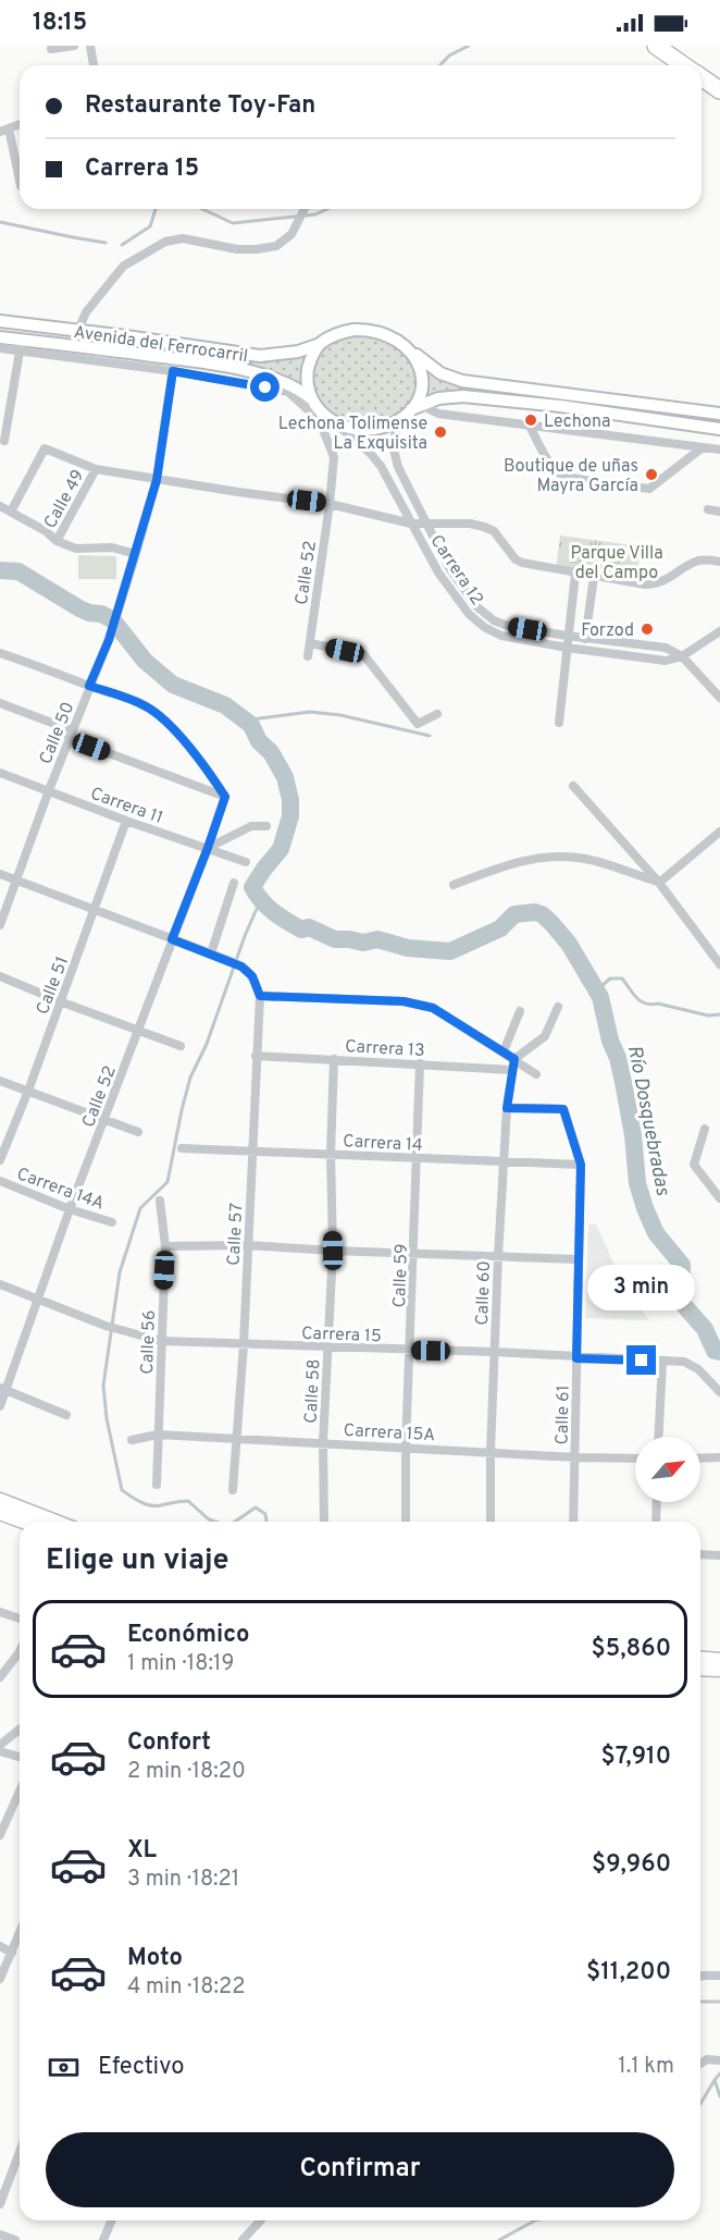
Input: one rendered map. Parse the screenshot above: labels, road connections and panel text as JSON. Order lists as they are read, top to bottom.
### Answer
{
  "streets": {
    "main road": ["Avenida del Ferrocarril"],
    "street": [
      "Calle 49",
      "Carrera 12",
      "Calle 52",
      "Calle 50",
      "Carrera 11",
      "Calle 51",
      "Carrera 13",
      "Carrera 14",
      "Carrera 14A",
      "Calle 57",
      "Calle 59",
      "Calle 60",
      "Carrera 15",
      "Calle 56",
      "Calle 58",
      "Calle 61",
      "Carrera 15A"
    ]
  },
  "crossings": [
    ["Avenida del Ferrocarril", "Carrera 12"],
    ["Avenida del Ferrocarril", "Calle 52"],
    ["Avenida del Ferrocarril", "Calle 50"],
    ["Calle 52", "Calle 50"],
    ["Calle 52", "Carrera 11"],
    ["Calle 52", "Carrera 14A"],
    ["Calle 52", "Carrera 15"],
    ["Calle 50", "Carrera 11"],
    ["Carrera 11", "Calle 51"],
    ["Carrera 13", "Calle 57"],
    ["Carrera 13", "Calle 59"],
    ["Carrera 13", "Calle 60"],
    ["Carrera 13", "Calle 58"],
    ["Carrera 14", "Calle 57"],
    ["Carrera 14", "Calle 59"],
    ["Carrera 14", "Calle 60"],
    ["Carrera 14", "Calle 58"],
    ["Carrera 14", "Calle 61"],
    ["Calle 57", "Carrera 15"],
    ["Calle 57", "Carrera 15A"],
    ["Calle 59", "Carrera 15"],
    ["Calle 59", "Carrera 15A"],
    ["Calle 60", "Carrera 15"],
    ["Calle 60", "Calle 61"],
    ["Calle 60", "Carrera 15A"],
    ["Carrera 15", "Calle 56"],
    ["Carrera 15", "Calle 58"],
    ["Carrera 15", "Calle 61"],
    ["Calle 56", "Carrera 15A"],
    ["Calle 58", "Carrera 15A"],
    ["Calle 61", "Carrera 15A"]
  ],
  "water": ["Río Dosquebradas"],
  "parks": ["Parque Villa del Campo"],
  "places": [
    "Lechona",
    "Lechona Tolimense La Exquisita",
    "Boutique de uñas Mayra García",
    "Forzod"
  ],
  "north": "top right",
  "page": {
    "status": "18:15",
    "banner": ["Restaurante Toy-Fan", "Carrera 15"],
    "bubble": "3 min",
    "heading": "Elige un viaje",
    "list": [
      {
        "name": "Económico",
        "note": "1 min · 18:19",
        "value": "$5,860"
      },
      {
        "name": "Confort",
        "note": "2 min · 18:20",
        "value": "$7,910"
      },
      {
        "name": "XL",
        "note": "3 min · 18:21",
        "value": "$9,960"
      },
      {
        "name": "Moto",
        "note": "4 min · 18:22",
        "value": "$11,200"
      }
    ],
    "pay": ["Efectivo", "1.1 km"],
    "buttons": "Confirmar"
  }
}
